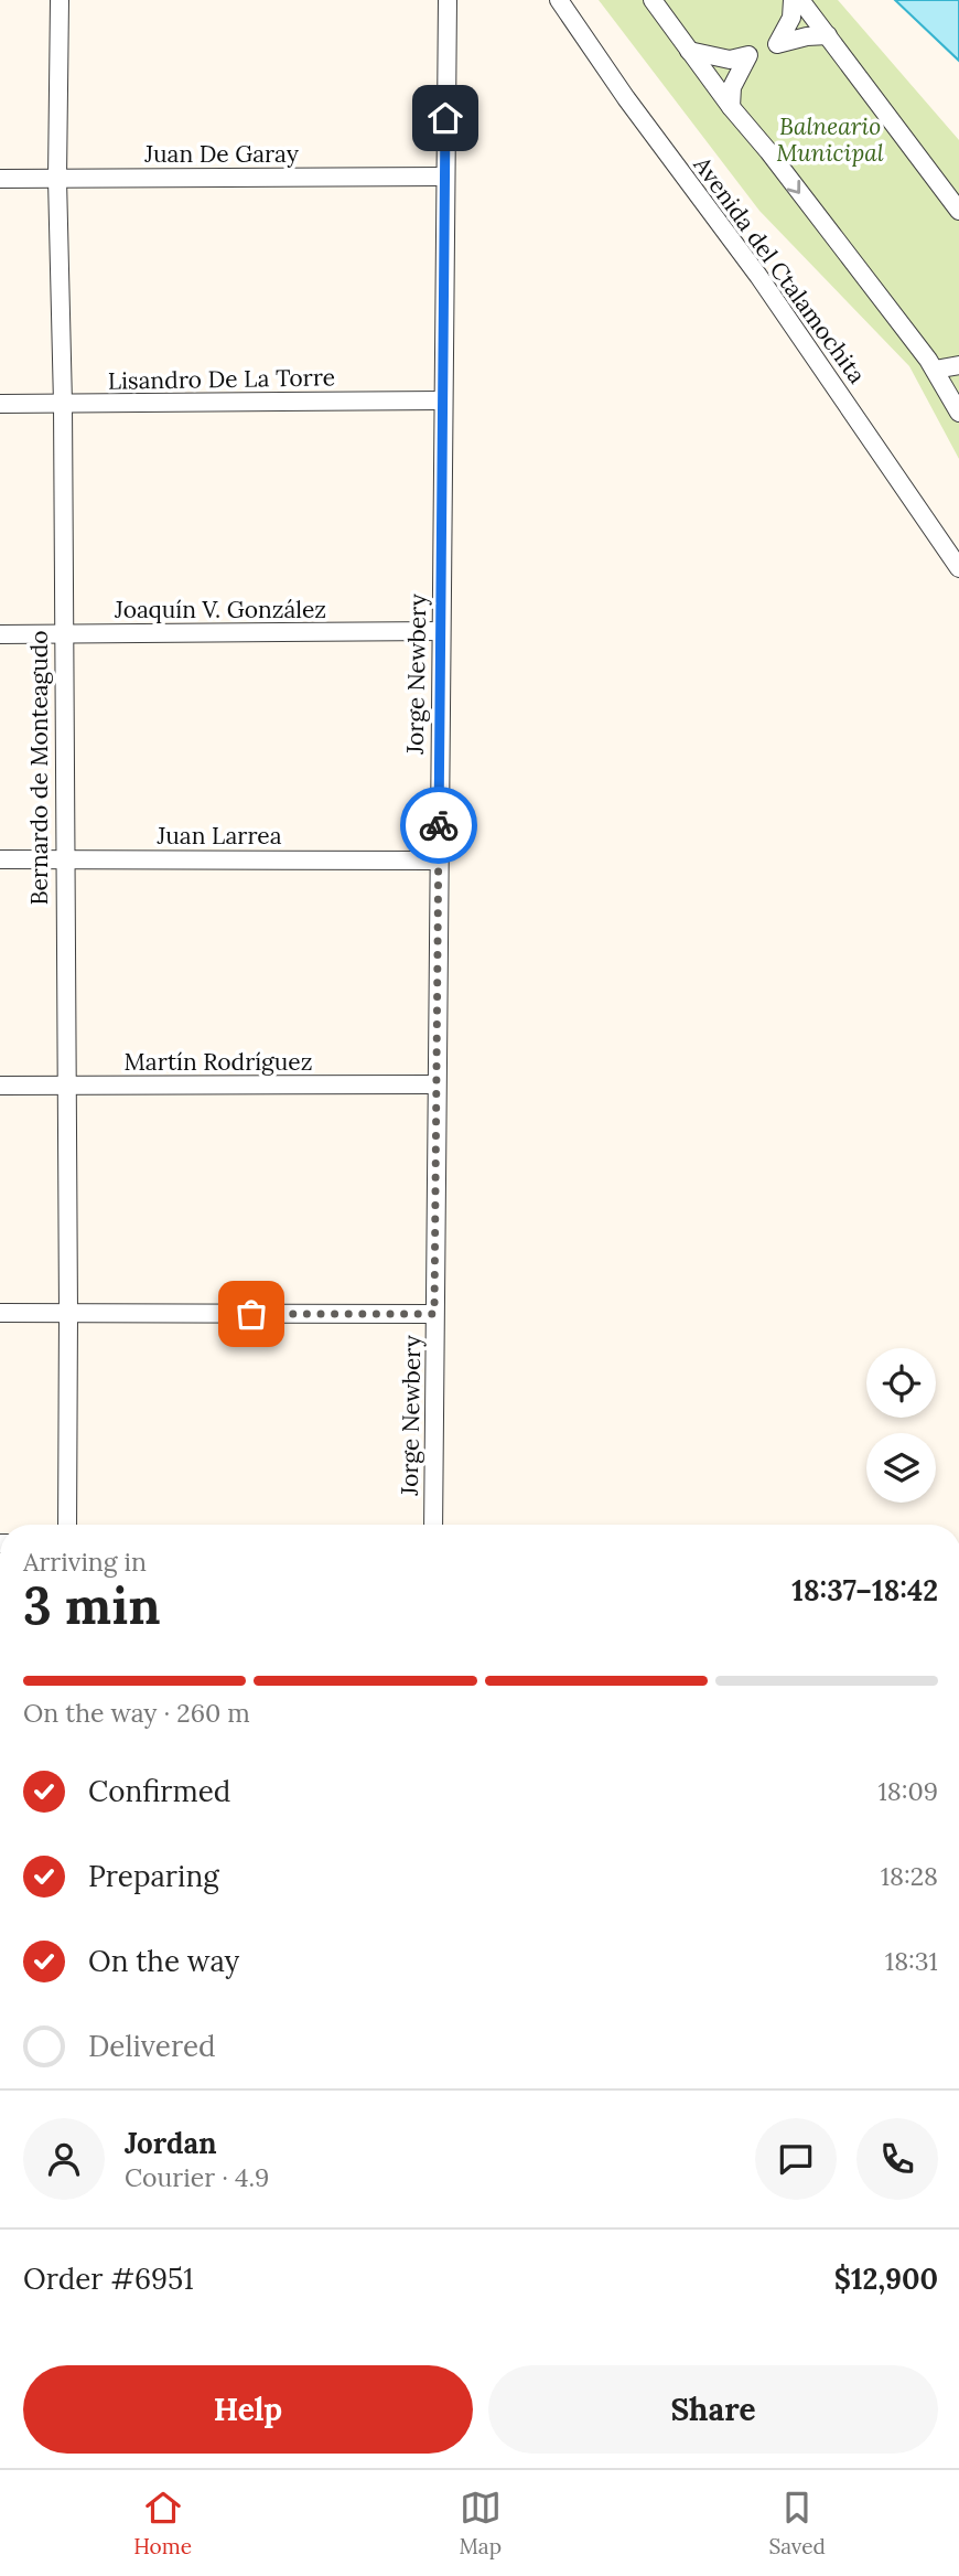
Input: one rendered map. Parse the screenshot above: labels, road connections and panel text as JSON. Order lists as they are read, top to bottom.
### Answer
{
  "streets": {
    "street": [
      "Juan De Garay",
      "Avenida del Ctalamochita",
      "Lisandro De La Torre",
      "Joaquín V. González",
      "Jorge Newbery",
      "Bernardo de Monteagudo",
      "Juan Larrea",
      "Martín Rodríguez"
    ]
  },
  "crossings": [
    ["Juan De Garay", "Jorge Newbery"],
    ["Juan De Garay", "Bernardo de Monteagudo"],
    ["Lisandro De La Torre", "Jorge Newbery"],
    ["Lisandro De La Torre", "Bernardo de Monteagudo"],
    ["Joaquín V. González", "Jorge Newbery"],
    ["Joaquín V. González", "Bernardo de Monteagudo"],
    ["Jorge Newbery", "Juan Larrea"],
    ["Jorge Newbery", "Martín Rodríguez"],
    ["Bernardo de Monteagudo", "Juan Larrea"],
    ["Bernardo de Monteagudo", "Martín Rodríguez"]
  ],
  "parks": ["Balneario Municipal"],
  "page": {
    "heading": ["3 min", "Arriving in", "18:37–18:42"],
    "panel": [
      "Jordan",
      "Courier · 4.9",
      "Order #6951",
      "$12,900"
    ],
    "bar": "On the way · 260 m",
    "list": [
      ["Confirmed", "18:09"],
      ["Preparing", "18:28"],
      ["On the way", "18:31"],
      "Delivered"
    ],
    "buttons": ["Help", "Share"],
    "tabs": ["Home", "Map", "Saved"]
  }
}
